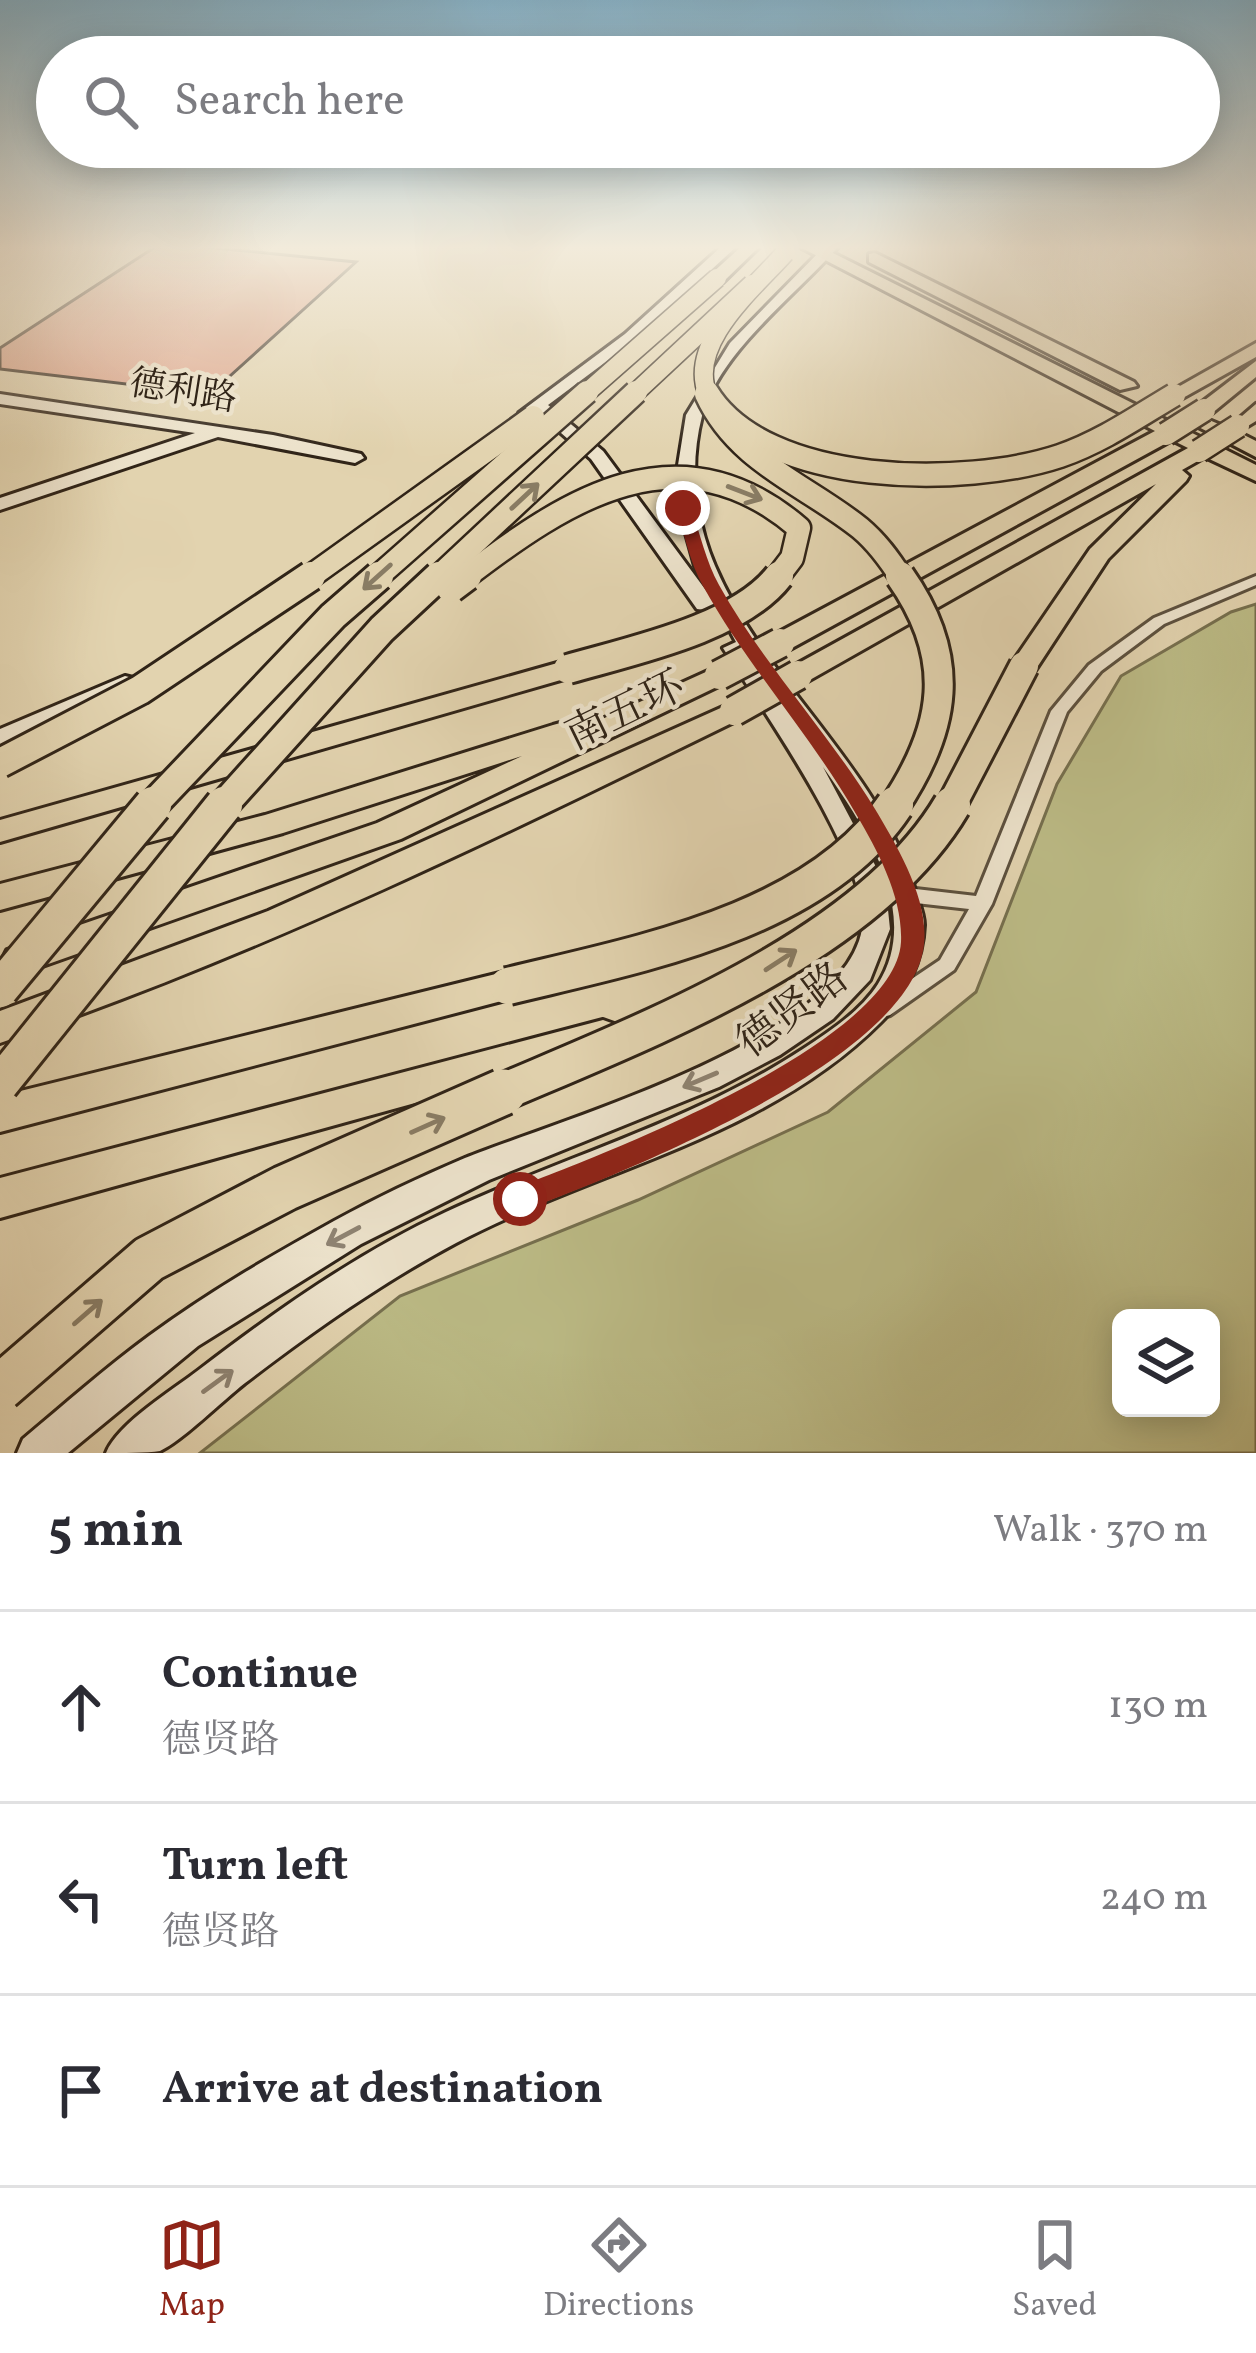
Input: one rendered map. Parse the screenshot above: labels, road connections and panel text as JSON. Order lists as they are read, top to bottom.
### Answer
{
  "streets": {
    "highway": ["南五环"],
    "street": ["德利路", "德贤路"]
  },
  "page": {
    "search": "Search here",
    "heading": ["5 min", "Walk · 370 m"],
    "list": [
      ["Continue", "德贤路", "130 m"],
      ["Turn left", "德贤路", "240 m"],
      "Arrive at destination"
    ],
    "nav": ["Map", "Directions", "Saved"]
  }
}
